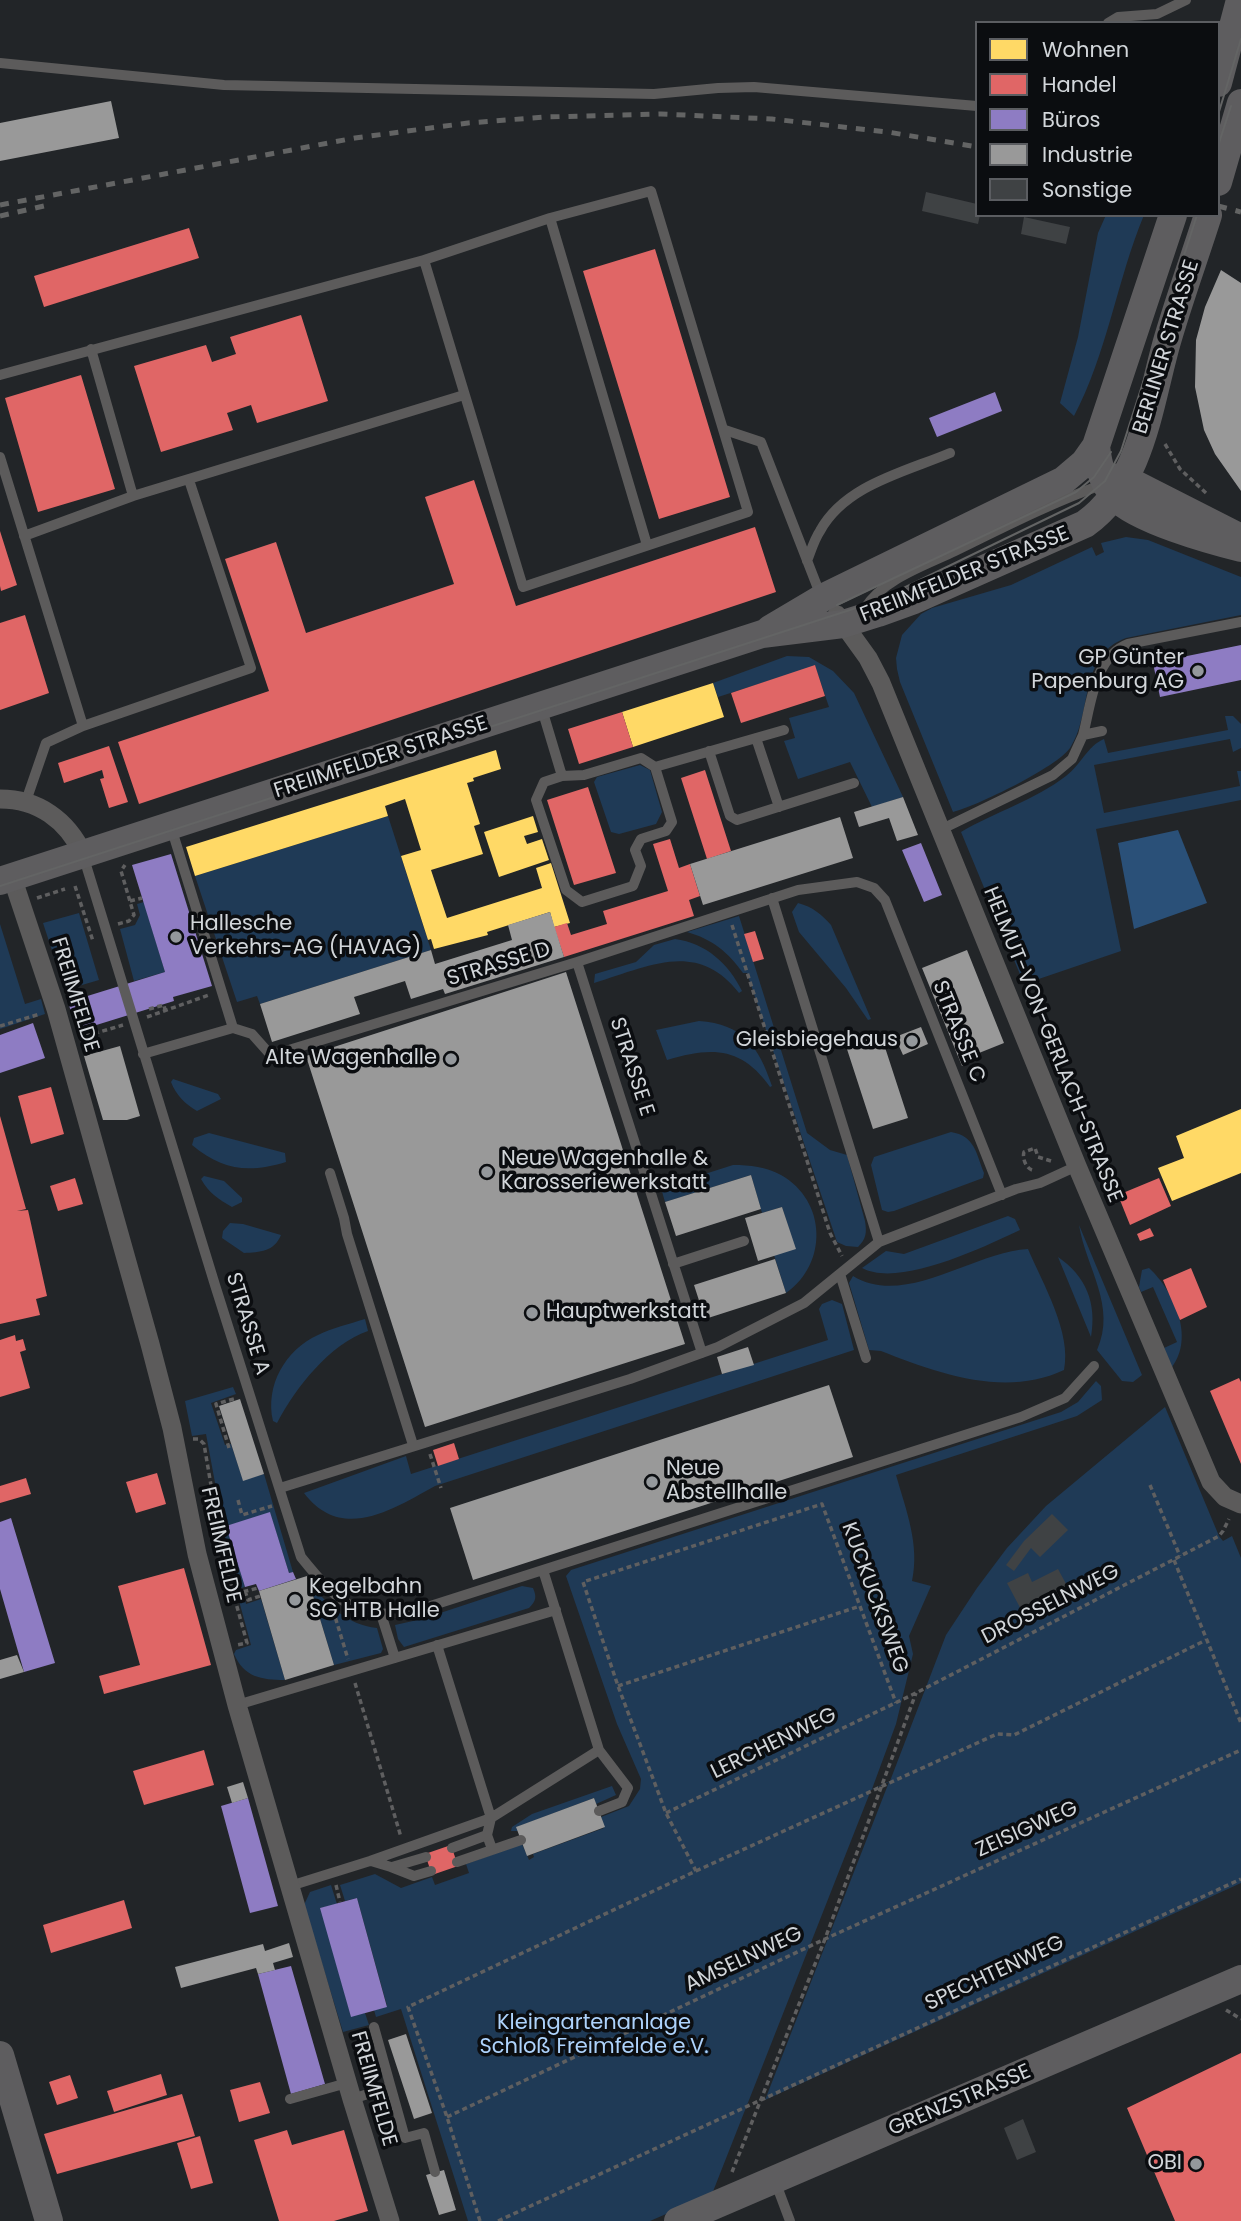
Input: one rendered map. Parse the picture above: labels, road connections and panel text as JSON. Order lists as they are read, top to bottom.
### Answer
{
  "streets": {
    "street": [
      "BERLINER STRASSE",
      "FREIIMFELDER STRASSE",
      "FREIIMFELDE",
      "HELMUT-VON-GERLACH-STRASSE",
      "GRENZSTRASSE"
    ],
    "lane": [
      "STRASSE D",
      "STRASSE C",
      "STRASSE E",
      "STRASSE A"
    ],
    "path": [
      "KUCKUCKSWEG",
      "DROSSELNWEG",
      "LERCHENWEG",
      "ZEISIGWEG",
      "AMSELNWEG",
      "SPECHTENWEG"
    ]
  },
  "crossings": [
    ["BERLINER STRASSE", "FREIIMFELDER STRASSE"],
    ["FREIIMFELDER STRASSE", "FREIIMFELDE"],
    ["FREIIMFELDER STRASSE", "HELMUT-VON-GERLACH-STRASSE"],
    ["FREIIMFELDER STRASSE", "STRASSE A"],
    ["STRASSE D", "STRASSE C"],
    ["STRASSE D", "STRASSE E"],
    ["KUCKUCKSWEG", "DROSSELNWEG"],
    ["KUCKUCKSWEG", "LERCHENWEG"],
    ["DROSSELNWEG", "LERCHENWEG"],
    ["ZEISIGWEG", "AMSELNWEG"]
  ],
  "parks": ["Kleingartenanlage Schloß Freimfelde e.V."],
  "places": [
    "GP Günter Papenburg AG",
    "Hallesche Verkehrs-AG (HAVAG)",
    "Gleisbiegehaus",
    "Alte Wagenhalle",
    "Neue Wagenhalle & Karosseriewerkstatt",
    "Hauptwerkstatt",
    "Neue Abstellhalle",
    "Kegelbahn SG HTB Halle",
    "OBI"
  ],
  "legend": [
    "Wohnen",
    "Handel",
    "Büros",
    "Industrie",
    "Sonstige"
  ]
}
